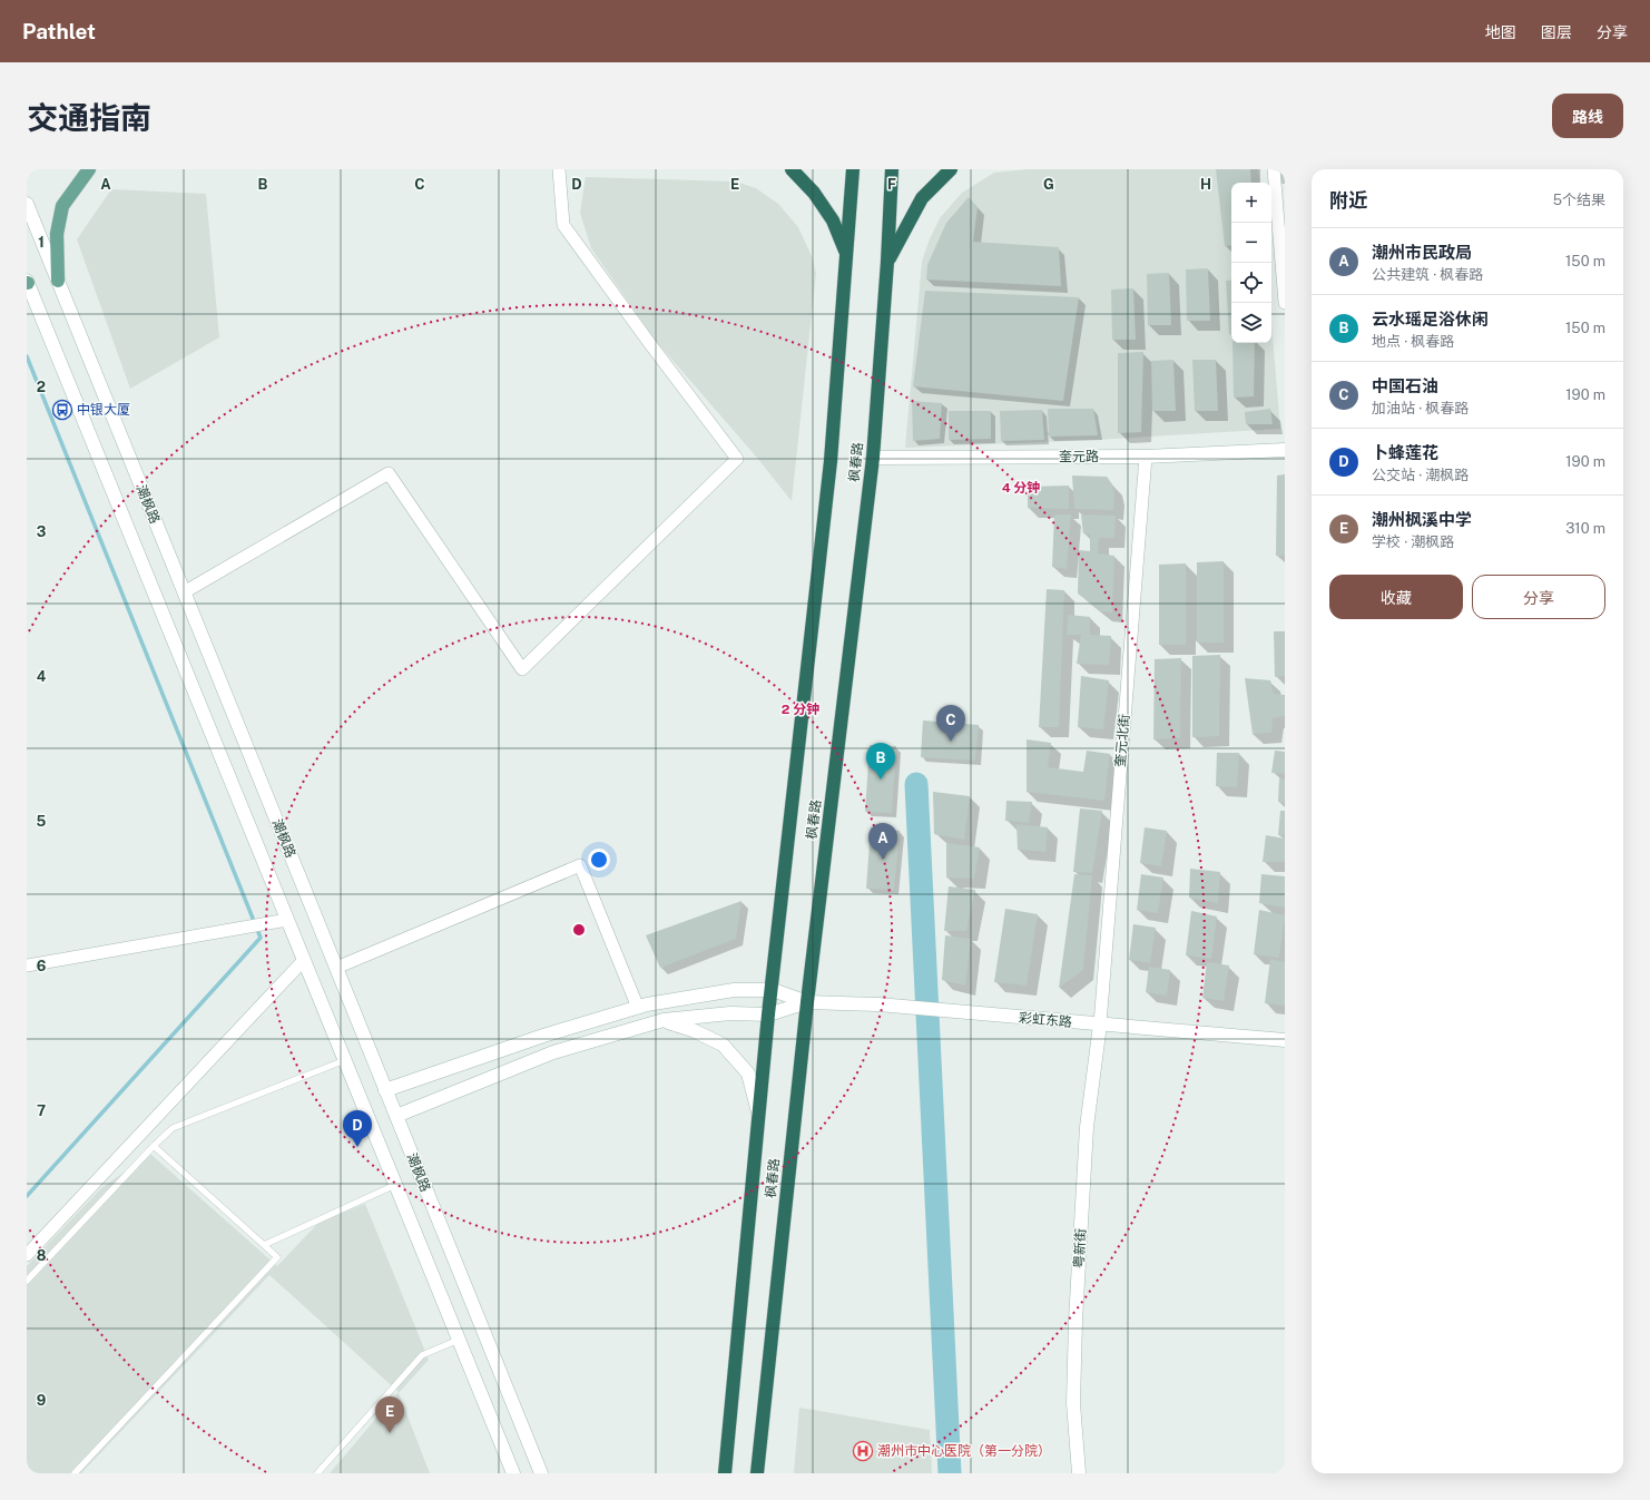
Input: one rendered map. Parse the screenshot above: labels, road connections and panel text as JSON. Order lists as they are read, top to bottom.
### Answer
{
  "streets": {
    "highway": ["枫春路"],
    "main road": [
      "奎元路",
      "潮枫路",
      "彩虹东路",
      "粤新街"
    ],
    "street": ["奎元北街"]
  },
  "crossings": [
    ["奎元路", "枫春路"],
    ["奎元路", "奎元北街"],
    ["枫春路", "彩虹东路"],
    ["奎元北街", "彩虹东路"],
    ["奎元北街", "粤新街"],
    ["彩虹东路", "粤新街"]
  ],
  "places": {
    "bus stop": ["中银大厦"],
    "hospital": ["潮州市中心医院（第一分院）"]
  },
  "page": {
    "header": "Pathlet",
    "nav": ["地图", "图层", "分享"],
    "title": "交通指南",
    "buttons": [
      "路线",
      ["收藏", "分享"]
    ],
    "heading": ["附近", "5个结果"],
    "map_buttons": ["+", "−"],
    "list": [
      {
        "mark": "A",
        "name": "潮州市民政局",
        "note": "公共建筑 · 枫春路",
        "value": "150 m"
      },
      {
        "mark": "B",
        "name": "云水瑶足浴休闲",
        "note": "地点 · 枫春路",
        "value": "150 m"
      },
      {
        "mark": "C",
        "name": "中国石油",
        "note": "加油站 · 枫春路",
        "value": "190 m"
      },
      {
        "mark": "D",
        "name": "卜蜂莲花",
        "note": "公交站 · 潮枫路",
        "value": "190 m"
      },
      {
        "mark": "E",
        "name": "潮州枫溪中学",
        "note": "学校 · 潮枫路",
        "value": "310 m"
      }
    ],
    "pins": [
      "C",
      "B",
      "A",
      "D",
      "E"
    ]
  },
  "grid": {
    "columns": [
      "A",
      "B",
      "C",
      "D",
      "E",
      "F",
      "G",
      "H"
    ],
    "rows": [
      "1",
      "2",
      "3",
      "4",
      "5",
      "6",
      "7",
      "8",
      "9"
    ]
  },
  "rings": ["4 分钟", "2 分钟"]
}
